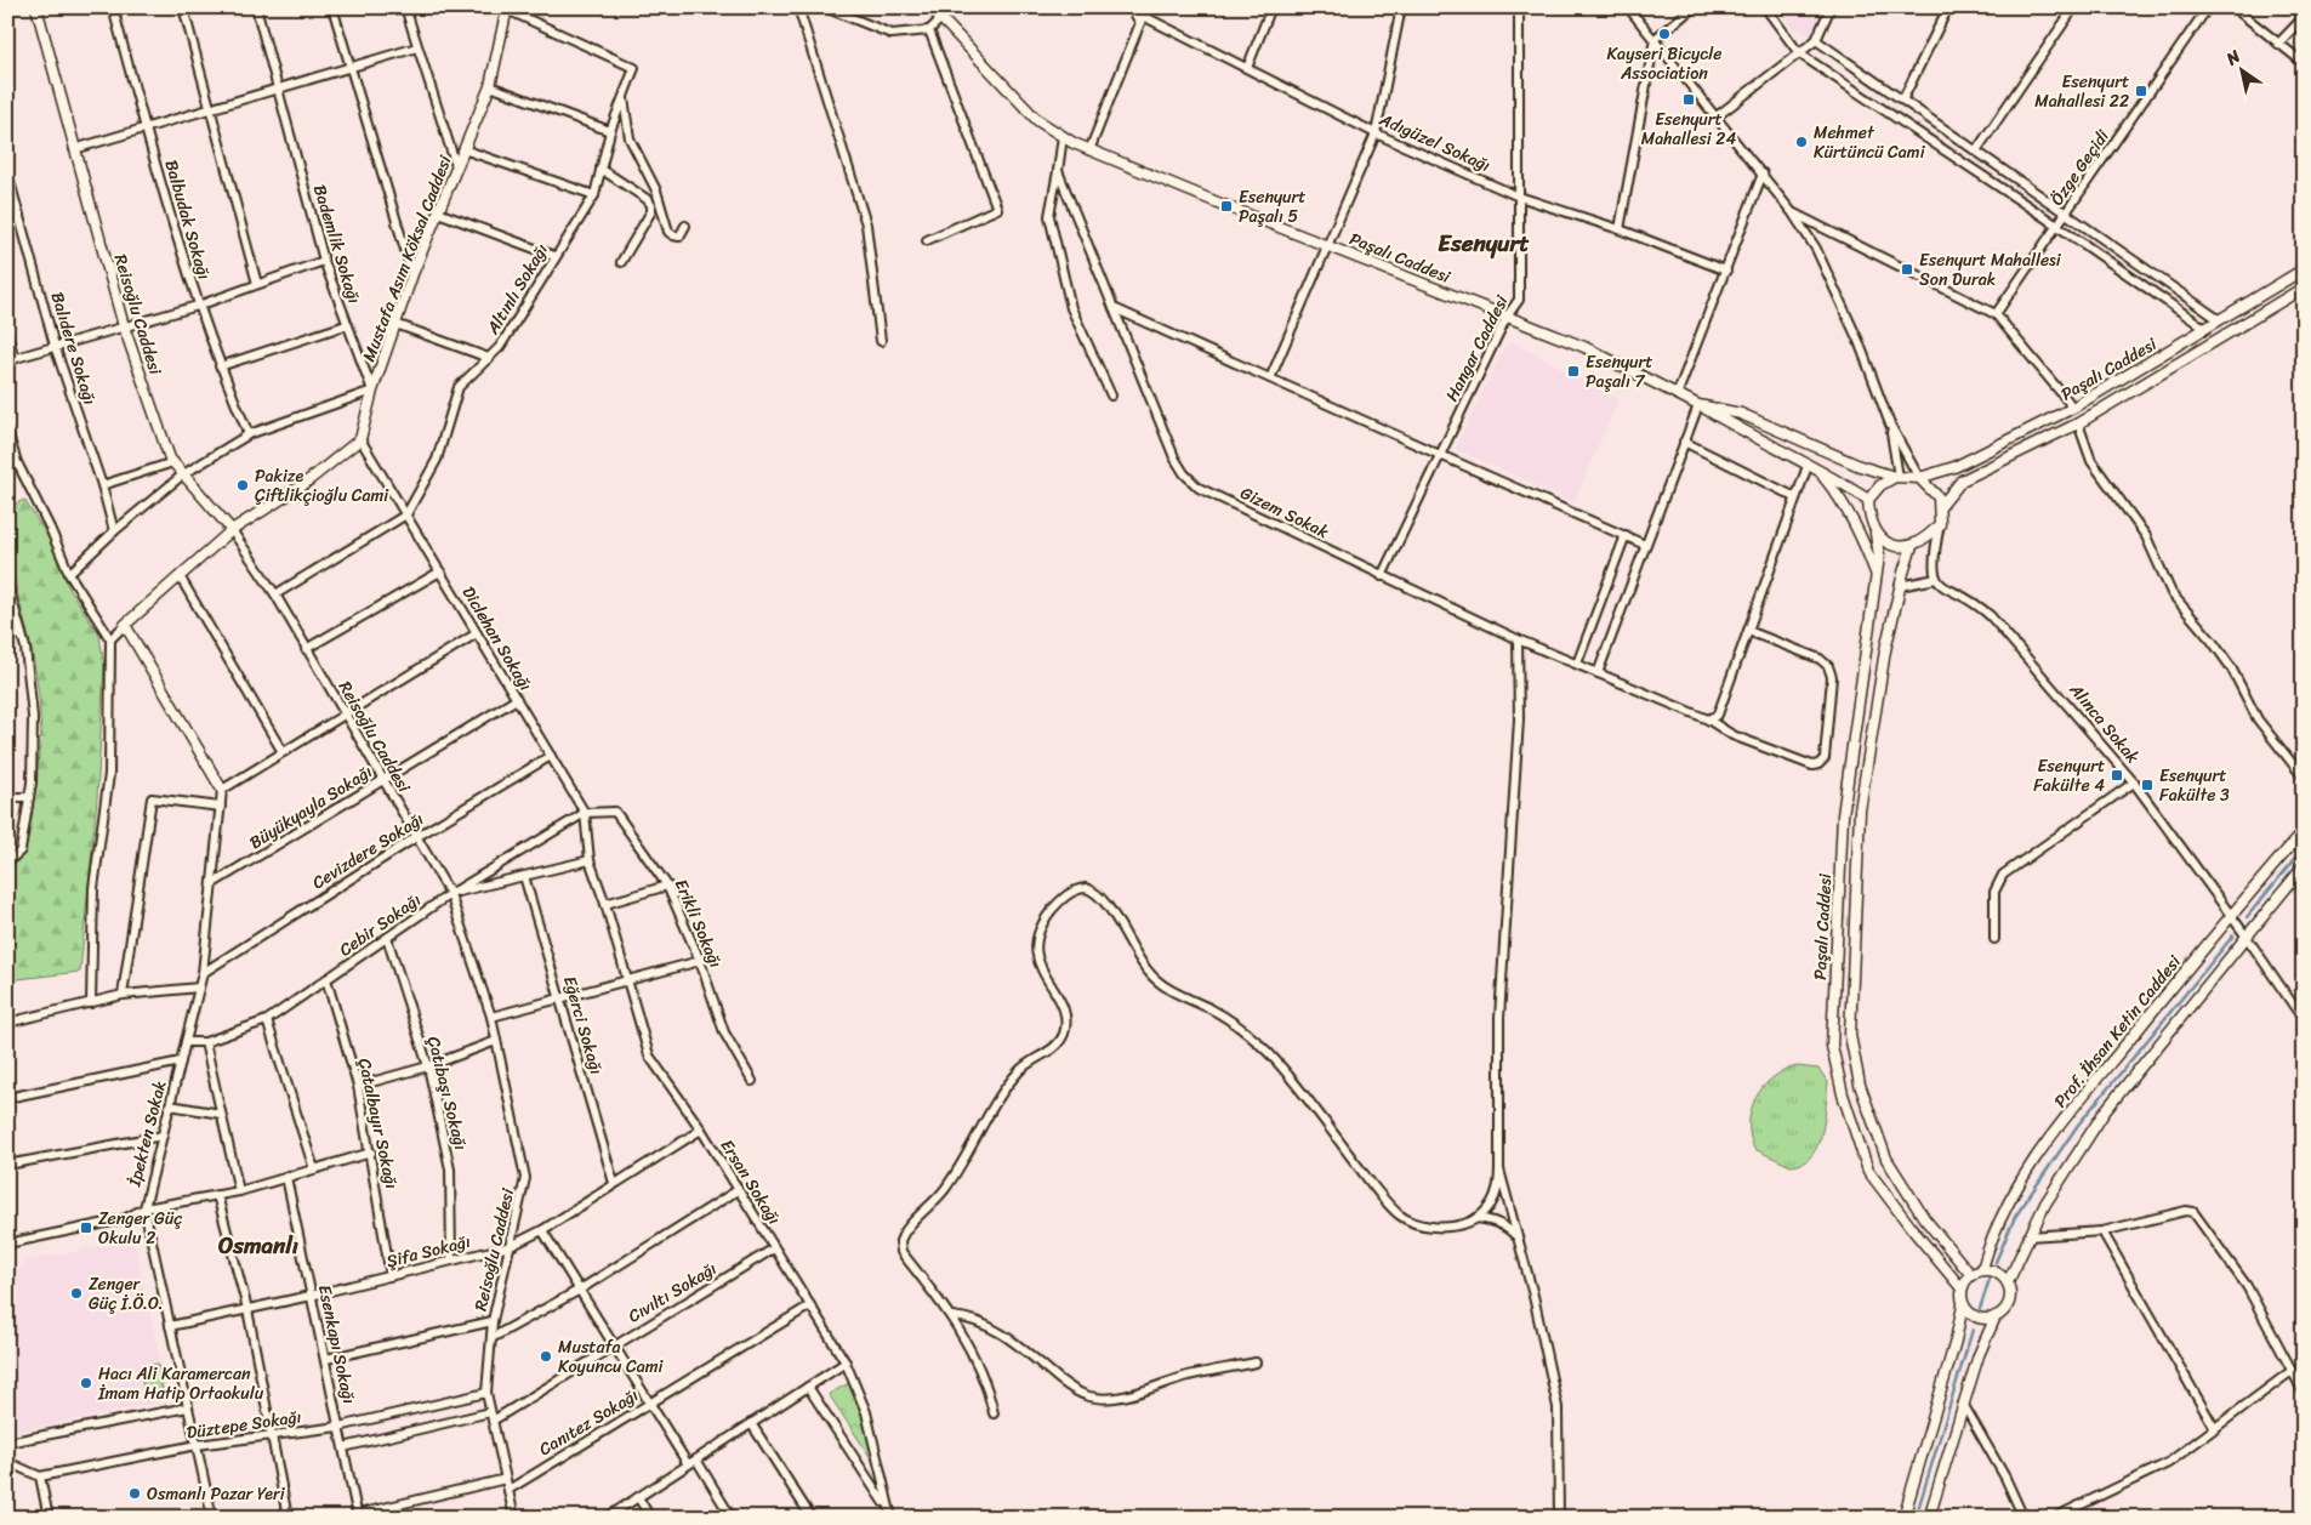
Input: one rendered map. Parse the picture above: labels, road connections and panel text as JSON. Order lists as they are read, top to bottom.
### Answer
{
  "streets": {
    "street": [
      "Adıgüzel Sokağı",
      "Özge Geçidi",
      "Balbudak Sokağı",
      "Bademlik Sokağı",
      "Paşalı Caddesi",
      "Mustafa Asım Köksal Caddesi",
      "Altınlı Sokağı",
      "Reisoğlu Caddesi",
      "Balıdere Sokağı",
      "Hangar Caddesi",
      "Gizem Sokak",
      "Diclehan Sokağı",
      "Alınca Sokak",
      "Büyükyayla Sokağı",
      "Cevizdere Sokağı",
      "Erikli Sokağı",
      "Cebir Sokağı",
      "Eğerci Sokağı",
      "Prof. İhsan Ketin Caddesi",
      "Çatıbaşı Sokağı",
      "Çatalbayır Sokağı",
      "İpekten Sokak",
      "Ersan Sokağı",
      "Şifa Sokağı",
      "Cıvıltı Sokağı",
      "Esenkapı Sokağı",
      "Canıtez Sokağı",
      "Düztepe Sokağı"
    ]
  },
  "crossings": [
    ["Adıgüzel Sokağı", "Hangar Caddesi"],
    ["Bademlik Sokağı", "Mustafa Asım Köksal Caddesi"],
    ["Paşalı Caddesi", "Hangar Caddesi"],
    ["Paşalı Caddesi", "Prof. İhsan Ketin Caddesi"],
    ["Mustafa Asım Köksal Caddesi", "Altınlı Sokağı"],
    ["Mustafa Asım Köksal Caddesi", "Diclehan Sokağı"],
    ["Altınlı Sokağı", "Diclehan Sokağı"],
    ["Reisoğlu Caddesi", "Büyükyayla Sokağı"],
    ["Reisoğlu Caddesi", "Cevizdere Sokağı"],
    ["Reisoğlu Caddesi", "Cebir Sokağı"],
    ["Reisoğlu Caddesi", "Şifa Sokağı"],
    ["Reisoğlu Caddesi", "Cıvıltı Sokağı"],
    ["Reisoğlu Caddesi", "Canıtez Sokağı"],
    ["Reisoğlu Caddesi", "Düztepe Sokağı"],
    ["Hangar Caddesi", "Gizem Sokak"],
    ["Diclehan Sokağı", "Büyükyayla Sokağı"],
    ["Diclehan Sokağı", "Cevizdere Sokağı"],
    ["Diclehan Sokağı", "Erikli Sokağı"],
    ["Diclehan Sokağı", "Cebir Sokağı"],
    ["Diclehan Sokağı", "Ersan Sokağı"],
    ["Alınca Sokak", "Prof. İhsan Ketin Caddesi"],
    ["Büyükyayla Sokağı", "İpekten Sokak"],
    ["Cevizdere Sokağı", "İpekten Sokak"],
    ["Erikli Sokağı", "Cebir Sokağı"],
    ["Cebir Sokağı", "Çatıbaşı Sokağı"],
    ["Cebir Sokağı", "Çatalbayır Sokağı"],
    ["Cebir Sokağı", "İpekten Sokak"],
    ["Eğerci Sokağı", "Şifa Sokağı"],
    ["Çatıbaşı Sokağı", "Şifa Sokağı"],
    ["Çatalbayır Sokağı", "Şifa Sokağı"],
    ["İpekten Sokak", "Şifa Sokağı"],
    ["İpekten Sokak", "Düztepe Sokağı"],
    ["Ersan Sokağı", "Şifa Sokağı"],
    ["Ersan Sokağı", "Cıvıltı Sokağı"],
    ["Ersan Sokağı", "Canıtez Sokağı"],
    ["Şifa Sokağı", "Esenkapı Sokağı"],
    ["Cıvıltı Sokağı", "Esenkapı Sokağı"],
    ["Esenkapı Sokağı", "Düztepe Sokağı"]
  ],
  "districts": ["Esenyurt", "Osmanlı"],
  "places": {
    "other": [
      "Kayseri Bicycle Association",
      "Mehmet Kürtüncü Cami",
      "Pakize Çiftlikçioğlu Cami",
      "Zenger Güç İ.Ö.O.",
      "Mustafa Koyuncu Cami",
      "Hacı Ali Karamercan İmam Hatip Ortaokulu",
      "Osmanlı Pazar Yeri"
    ],
    "transit": [
      "Esenyurt Mahallesi 22",
      "Esenyurt Mahallesi 24",
      "Esenyurt Paşalı 5",
      "Esenyurt Mahallesi Son Durak",
      "Esenyurt Paşalı 7",
      "Esenyurt Fakülte 4",
      "Esenyurt Fakülte 3",
      "Zenger Güç Okulu 2"
    ]
  },
  "north": "top left"
}
